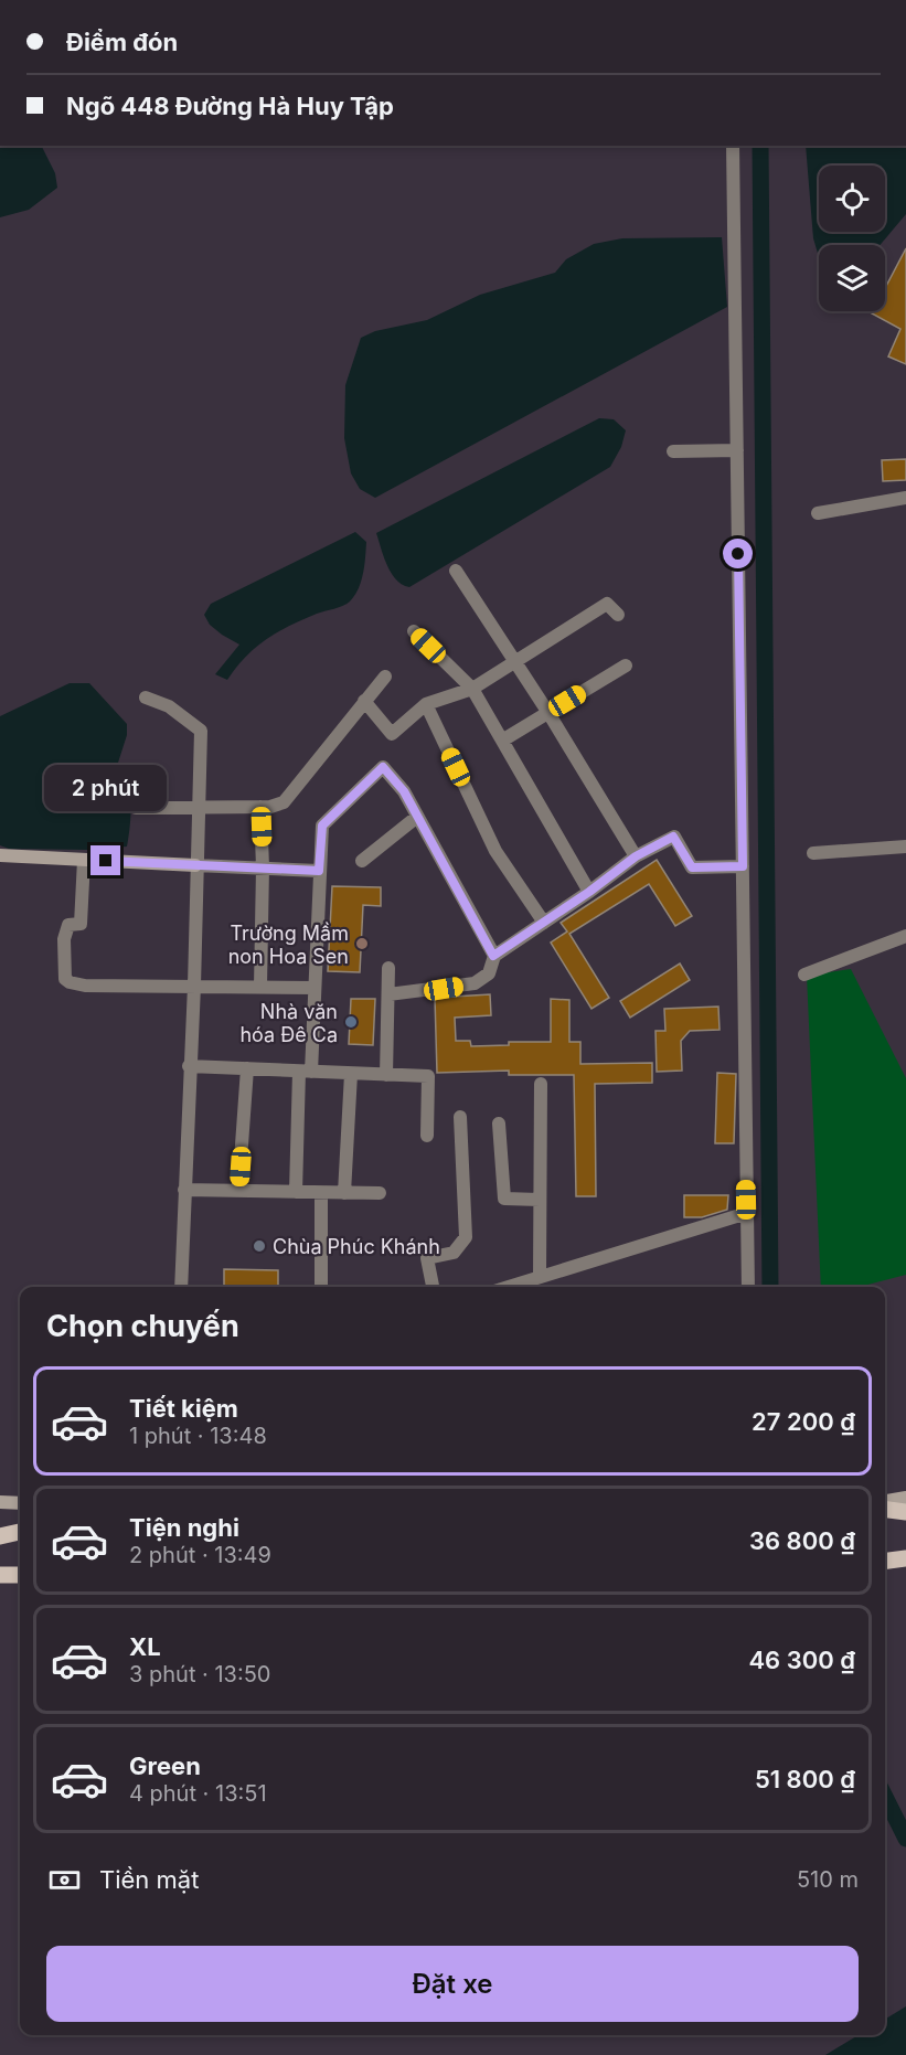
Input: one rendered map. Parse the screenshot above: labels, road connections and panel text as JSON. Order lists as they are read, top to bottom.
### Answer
{
  "places": ["Trường Mầm non Hoa Sen", "Nhà văn hóa Đê Ca", "Chùa Phúc Khánh"],
  "page": {
    "banner": ["Điểm đón", "Ngõ 448 Đường Hà Huy Tập"],
    "bubble": "2 phút",
    "heading": "Chọn chuyến",
    "list": [
      {
        "name": "Tiết kiệm",
        "note": "1 phút · 13:48",
        "value": "27 200 ₫"
      },
      {
        "name": "Tiện nghi",
        "note": "2 phút · 13:49",
        "value": "36 800 ₫"
      },
      {
        "name": "XL",
        "note": "3 phút · 13:50",
        "value": "46 300 ₫"
      },
      {
        "name": "Green",
        "note": "4 phút · 13:51",
        "value": "51 800 ₫"
      }
    ],
    "pay": ["Tiền mặt", "510 m"],
    "buttons": "Đặt xe"
  }
}
